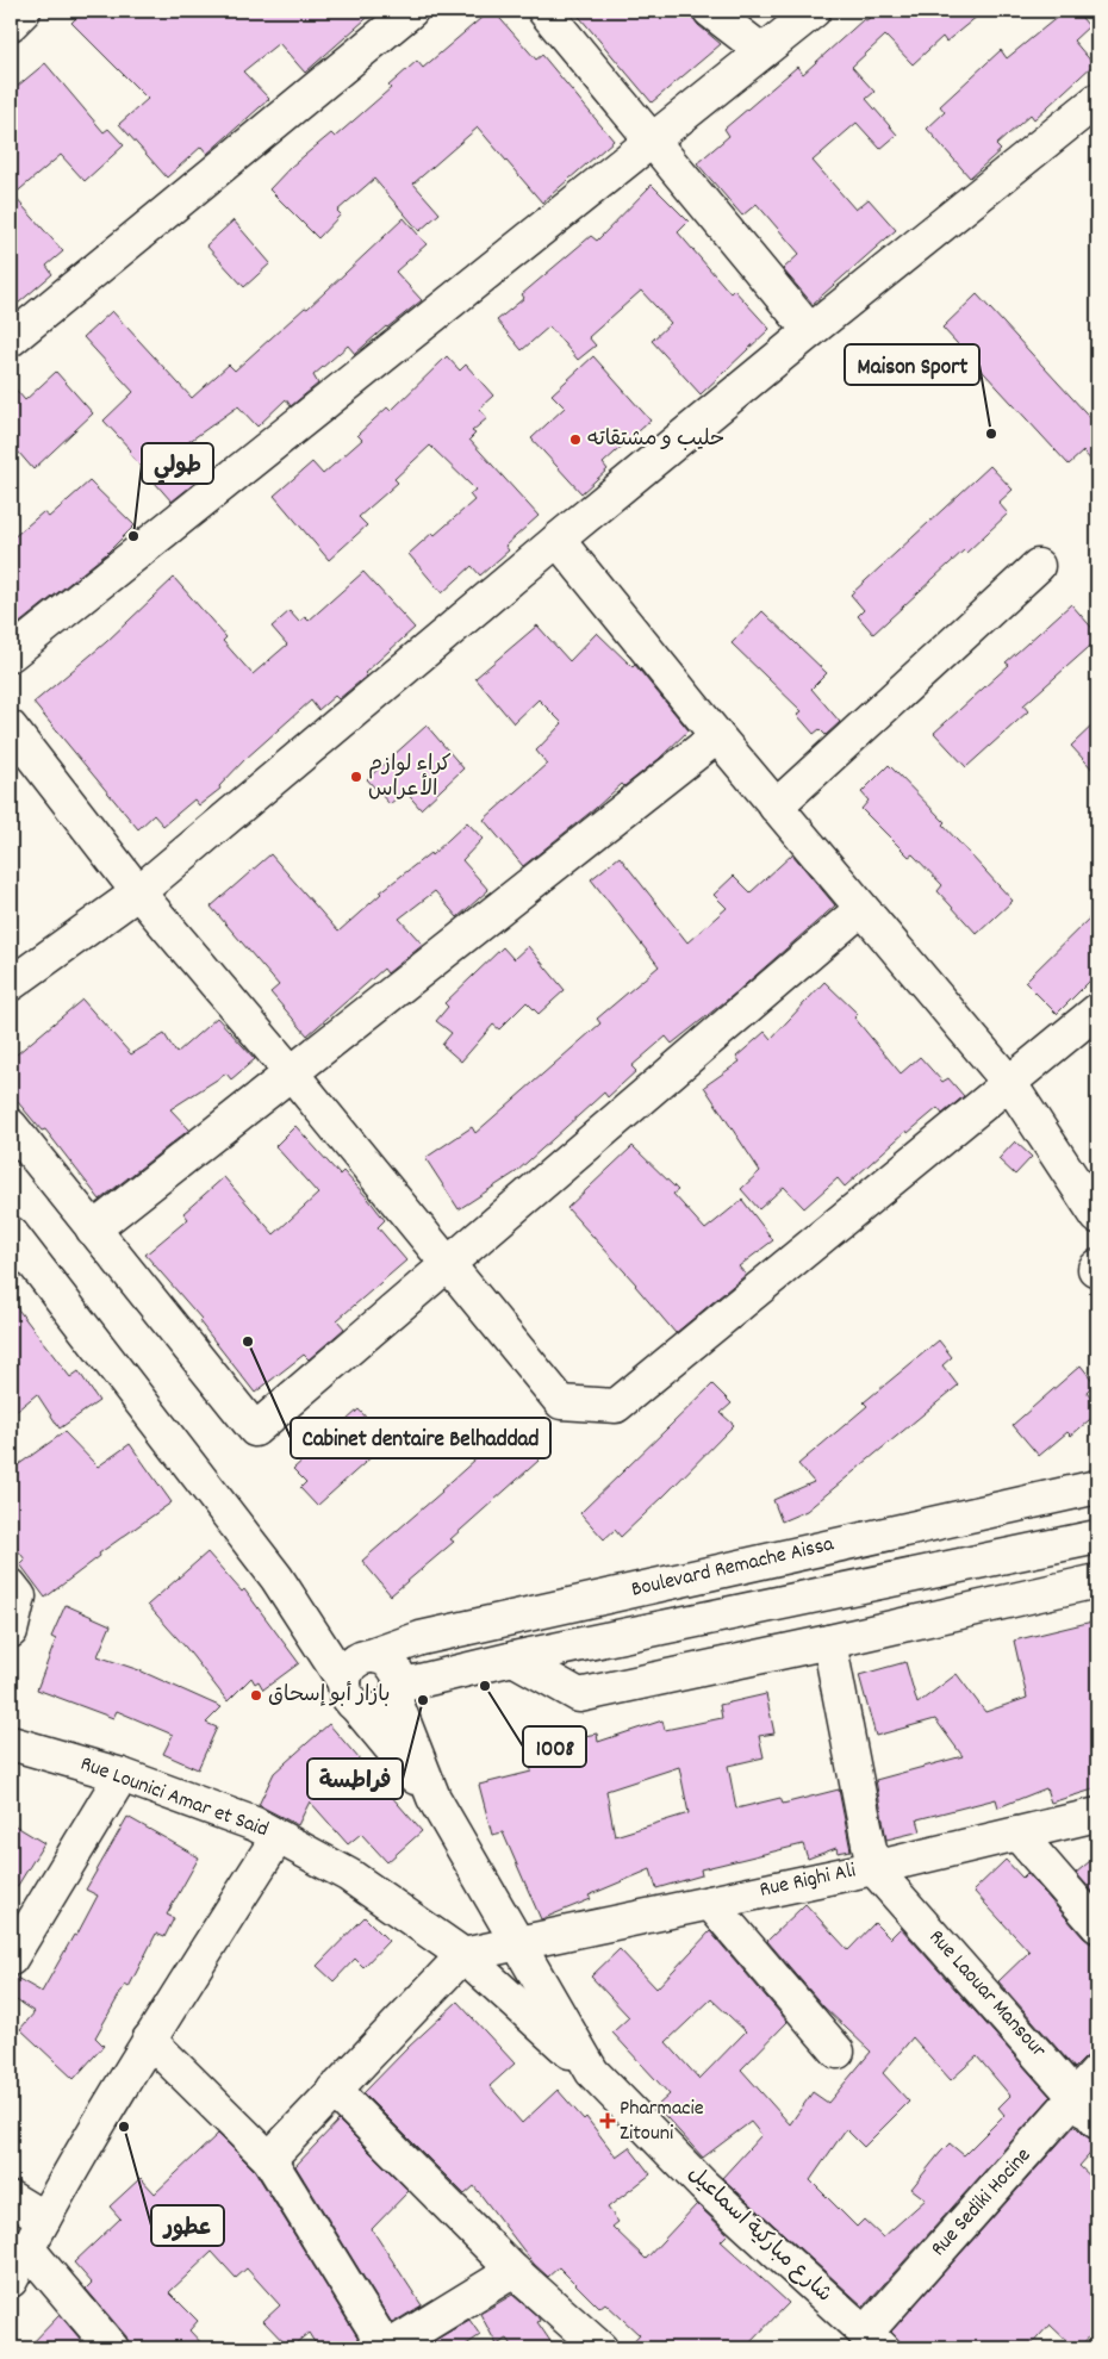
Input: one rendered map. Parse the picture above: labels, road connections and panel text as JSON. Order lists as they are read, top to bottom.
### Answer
{
  "streets": {
    "street": [
      "Boulevard Remache Aissa",
      "Rue Lounici Amar et Said",
      "Rue Righi Ali",
      "Rue Laouar Mansour",
      "Rue Sediki Hocine",
      "شارع مباركية اسماعيل"
    ]
  },
  "crossings": [
    ["Rue Lounici Amar et Said", "شارع مباركية اسماعيل"],
    ["Rue Righi Ali", "Rue Laouar Mansour"],
    ["Rue Righi Ali", "شارع مباركية اسماعيل"],
    ["Rue Laouar Mansour", "Rue Sediki Hocine"],
    ["Rue Sediki Hocine", "شارع مباركية اسماعيل"]
  ],
  "places": {
    "other": [
      "Maison Sport",
      "حليب و مشتقاته",
      "طولي",
      "كراء لوازم الأعراس",
      "Cabinet dentaire Belhaddad",
      "1008",
      "بازار أبو إسحاق",
      "فراطسة",
      "عطور"
    ],
    "health": ["Pharmacie Zitouni"]
  }
}
